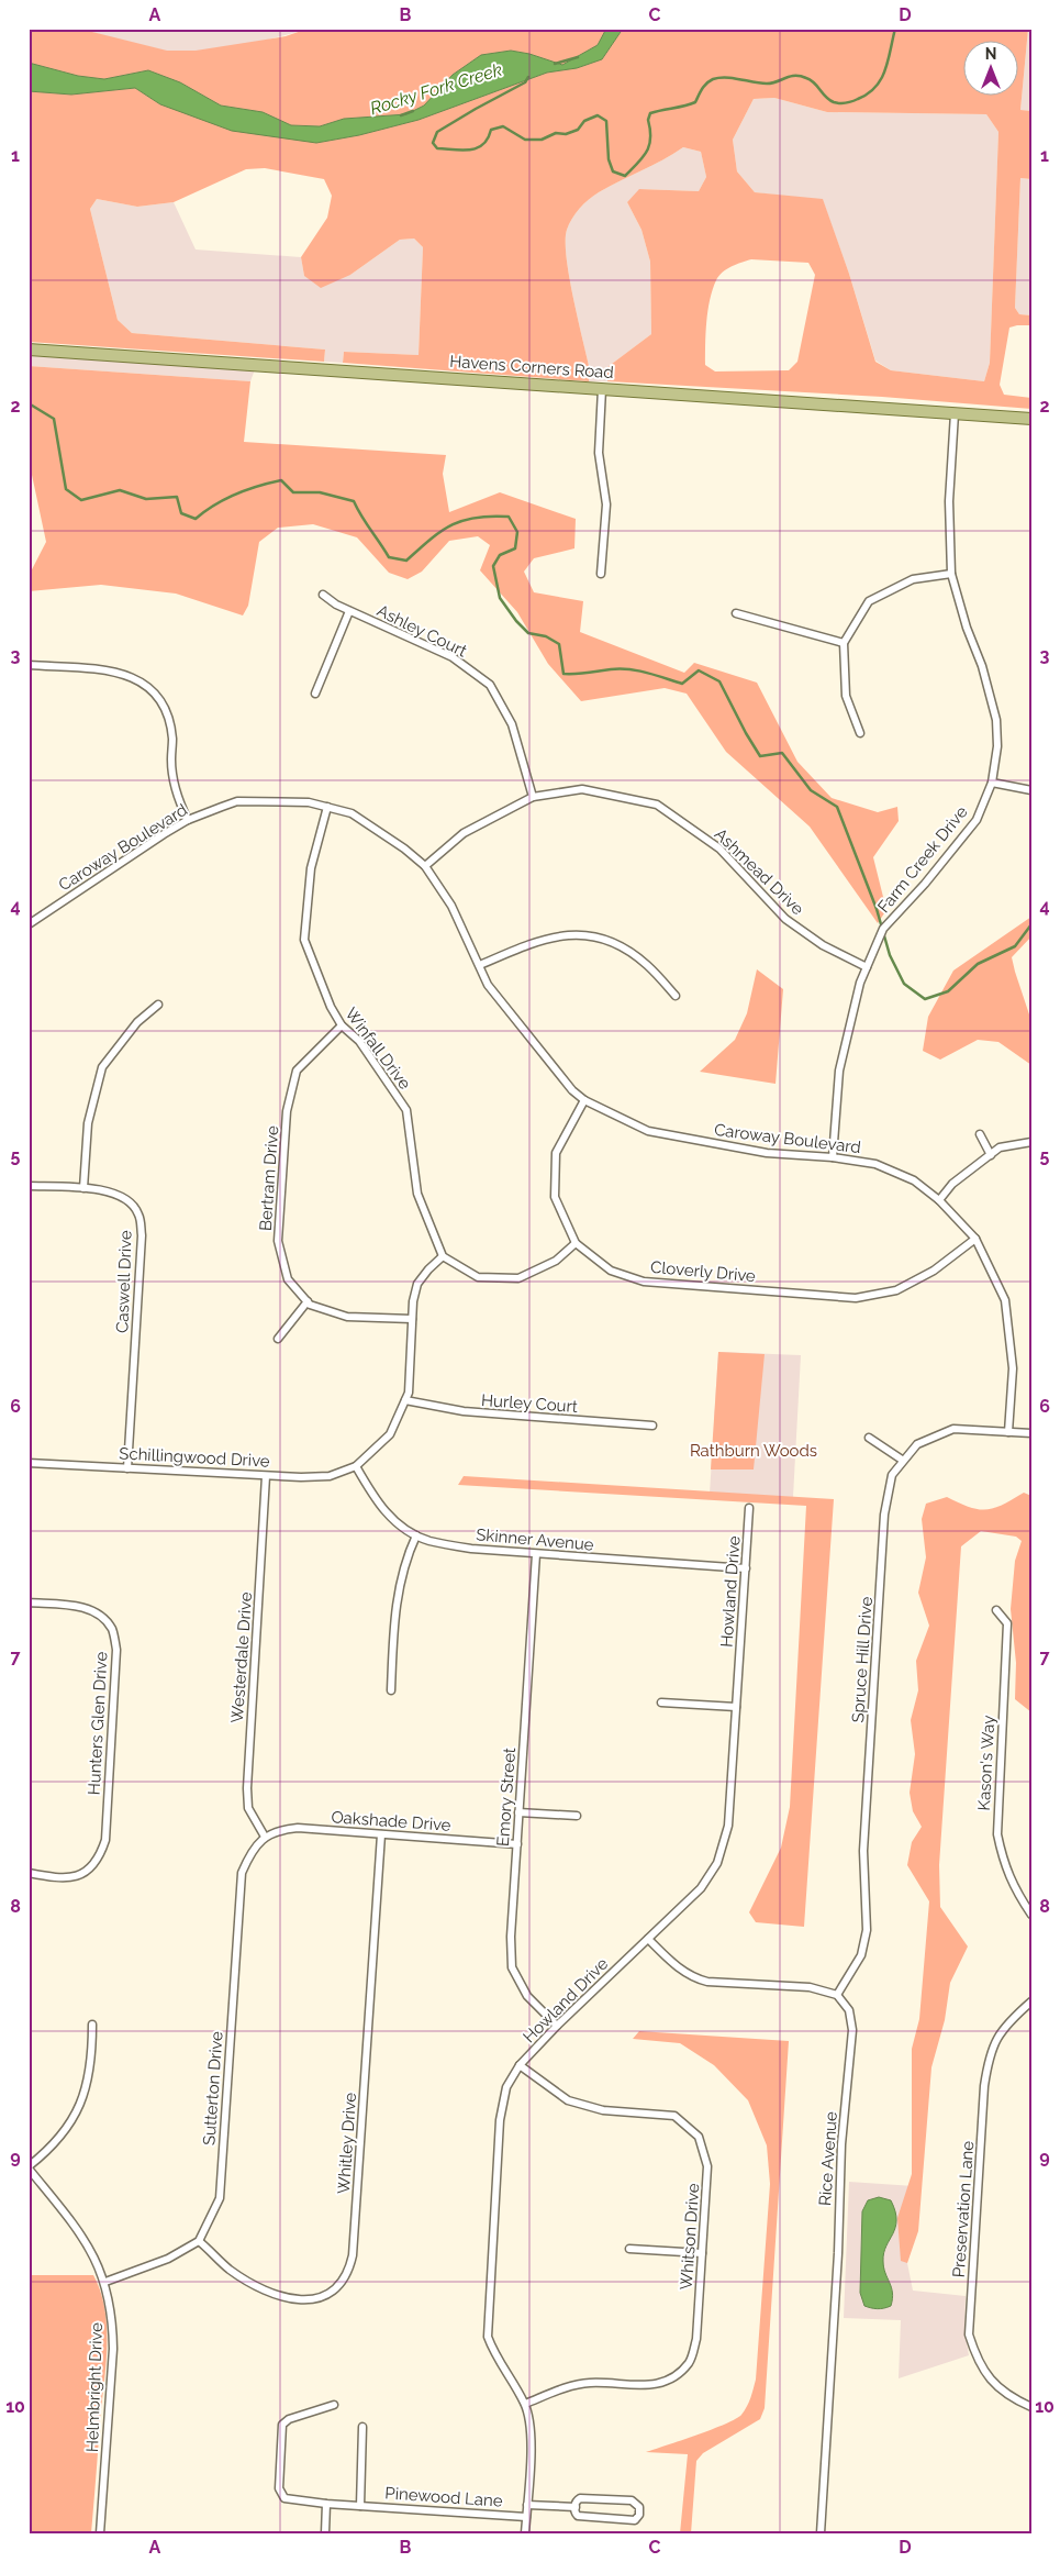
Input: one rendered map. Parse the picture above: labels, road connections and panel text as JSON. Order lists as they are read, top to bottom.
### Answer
{
  "streets": {
    "main road": ["Havens Corners Road"],
    "street": [
      "Ashley Court",
      "Caroway Boulevard",
      "Farm Creek Drive",
      "Ashmead Drive",
      "Winfall Drive",
      "Bertram Drive",
      "Cloverly Drive",
      "Caswell Drive",
      "Hurley Court",
      "Schillingwood Drive",
      "Skinner Avenue",
      "Howland Drive",
      "Westerdale Drive",
      "Spruce Hill Drive",
      "Hunters Glen Drive",
      "Kason's Way",
      "Emory Street",
      "Oakshade Drive",
      "Sutterton Drive",
      "Whitley Drive",
      "Rice Avenue",
      "Preservation Lane",
      "Whitson Drive",
      "Helmbright Drive",
      "Pinewood Lane"
    ]
  },
  "crossings": [
    ["Havens Corners Road", "Farm Creek Drive"],
    ["Ashley Court", "Ashmead Drive"],
    ["Caroway Boulevard", "Farm Creek Drive"],
    ["Caroway Boulevard", "Ashmead Drive"],
    ["Caroway Boulevard", "Winfall Drive"],
    ["Caroway Boulevard", "Cloverly Drive"],
    ["Caroway Boulevard", "Spruce Hill Drive"],
    ["Farm Creek Drive", "Ashmead Drive"],
    ["Winfall Drive", "Bertram Drive"],
    ["Caswell Drive", "Schillingwood Drive"],
    ["Schillingwood Drive", "Skinner Avenue"],
    ["Schillingwood Drive", "Westerdale Drive"],
    ["Skinner Avenue", "Howland Drive"],
    ["Skinner Avenue", "Emory Street"],
    ["Howland Drive", "Emory Street"],
    ["Howland Drive", "Whitson Drive"],
    ["Howland Drive", "Pinewood Lane"],
    ["Westerdale Drive", "Oakshade Drive"],
    ["Westerdale Drive", "Sutterton Drive"],
    ["Spruce Hill Drive", "Rice Avenue"],
    ["Emory Street", "Oakshade Drive"],
    ["Oakshade Drive", "Sutterton Drive"],
    ["Oakshade Drive", "Whitley Drive"],
    ["Sutterton Drive", "Whitley Drive"]
  ],
  "water": ["Rocky Fork Creek"],
  "parks": ["Rathburn Woods"],
  "north": "top",
  "grid": {
    "columns": [
      "A",
      "B",
      "C",
      "D"
    ],
    "rows": [
      "1",
      "2",
      "3",
      "4",
      "5",
      "6",
      "7",
      "8",
      "9",
      "10"
    ]
  }
}
